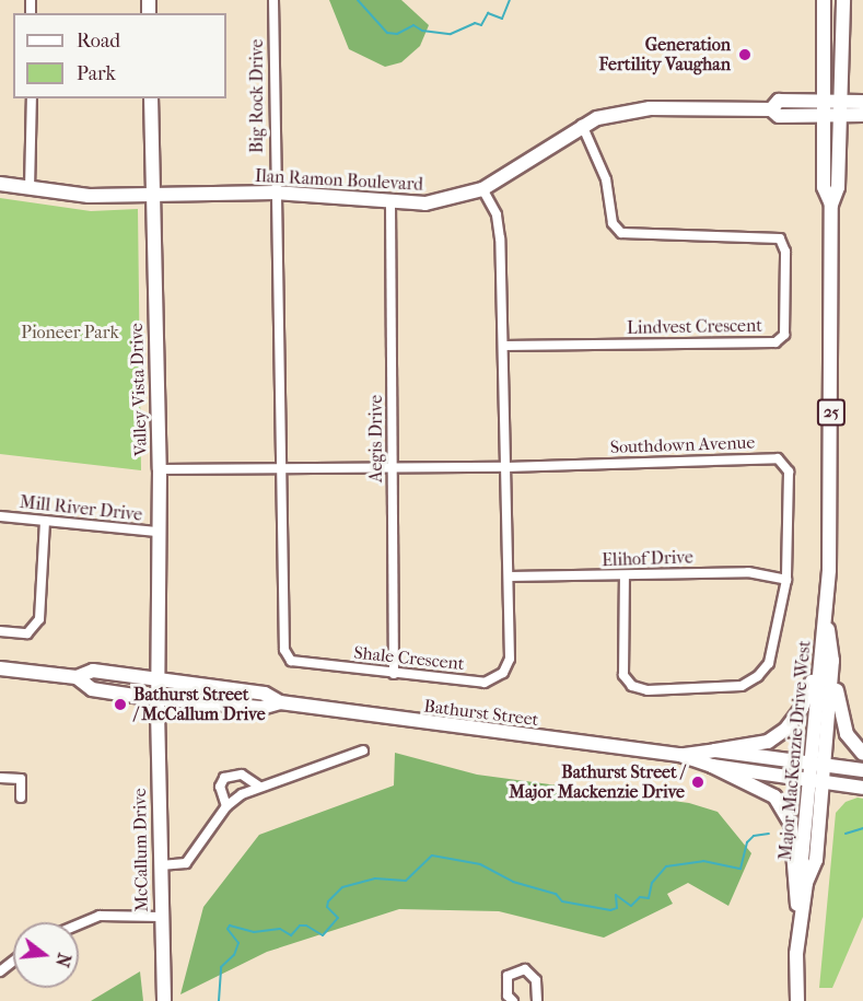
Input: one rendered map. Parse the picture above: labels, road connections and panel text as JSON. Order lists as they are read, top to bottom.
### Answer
{
  "streets": {
    "main road": [
      "Ilan Ramon Boulevard",
      "Valley Vista Drive",
      "25",
      "Bathurst Street",
      "Major MacKenzie Drive West",
      "McCallum Drive"
    ],
    "street": [
      "Big Rock Drive",
      "Lindvest Crescent",
      "Aegis Drive",
      "Southdown Avenue",
      "Mill River Drive",
      "Elihof Drive",
      "Shale Crescent"
    ]
  },
  "crossings": [
    ["Big Rock Drive", "Ilan Ramon Boulevard"],
    ["Big Rock Drive", "Shale Crescent"],
    ["Ilan Ramon Boulevard", "Lindvest Crescent"],
    ["Ilan Ramon Boulevard", "Valley Vista Drive"],
    ["Ilan Ramon Boulevard", "Aegis Drive"],
    ["Ilan Ramon Boulevard", "Shale Crescent"],
    ["Ilan Ramon Boulevard", "Major MacKenzie Drive West"],
    ["Lindvest Crescent", "Shale Crescent"],
    ["Valley Vista Drive", "Southdown Avenue"],
    ["Valley Vista Drive", "Mill River Drive"],
    ["Valley Vista Drive", "Bathurst Street"],
    ["Valley Vista Drive", "McCallum Drive"],
    ["Aegis Drive", "Southdown Avenue"],
    ["Aegis Drive", "Shale Crescent"],
    ["Southdown Avenue", "Elihof Drive"],
    ["Southdown Avenue", "Shale Crescent"],
    ["Elihof Drive", "Shale Crescent"],
    ["Bathurst Street", "Major MacKenzie Drive West"],
    ["Bathurst Street", "McCallum Drive"]
  ],
  "parks": ["Pioneer Park"],
  "places": ["Generation Fertility Vaughan", "Bathurst Street / McCallum Drive", "Bathurst Street / Major Mackenzie Drive"],
  "legend": ["Road", "Park"],
  "north": "right"
}
